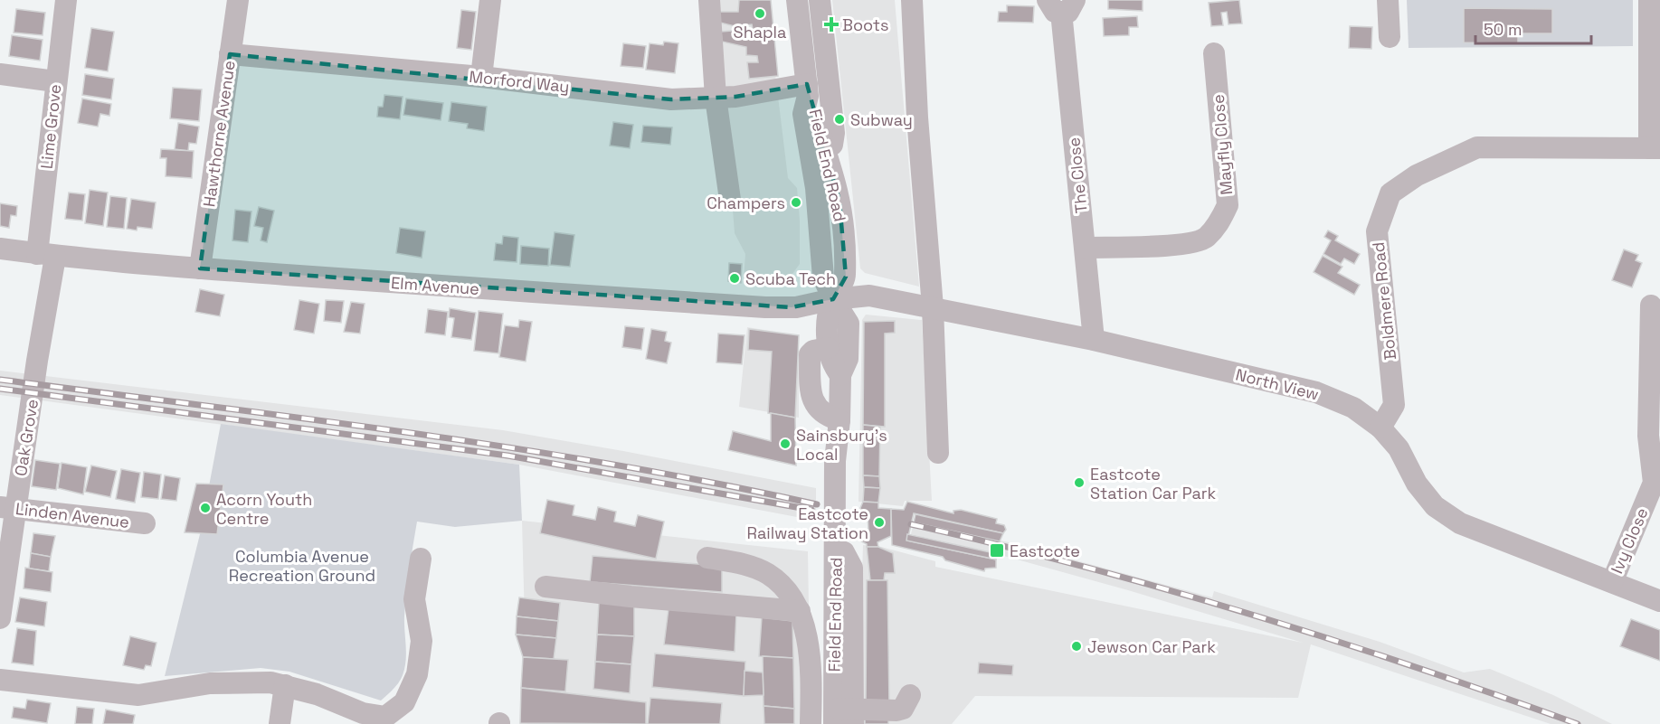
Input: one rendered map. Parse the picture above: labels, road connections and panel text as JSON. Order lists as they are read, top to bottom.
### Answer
{
  "streets": {
    "street": [
      "Morford Way",
      "Lime Grove",
      "Hawthorne Avenue",
      "Mayfly Close",
      "Field End Road",
      "The Close",
      "Elm Avenue",
      "Boldmere Road",
      "North View",
      "Oak Grove",
      "Linden Avenue",
      "Ivy Close"
    ]
  },
  "crossings": [
    ["Morford Way", "Hawthorne Avenue"],
    ["Morford Way", "Field End Road"],
    ["Lime Grove", "Elm Avenue"],
    ["Lime Grove", "Oak Grove"],
    ["Hawthorne Avenue", "Elm Avenue"],
    ["Mayfly Close", "The Close"],
    ["Field End Road", "Elm Avenue"],
    ["Field End Road", "North View"],
    ["The Close", "North View"],
    ["Elm Avenue", "North View"],
    ["Elm Avenue", "Oak Grove"],
    ["Boldmere Road", "North View"],
    ["North View", "Ivy Close"],
    ["Oak Grove", "Linden Avenue"]
  ],
  "parks": ["Columbia Avenue Recreation Ground"],
  "places": {
    "other": [
      "Shapla",
      "Subway",
      "Champers",
      "Scuba Tech",
      "Sainsbury's Local",
      "Eastcote Station Car Park",
      "Acorn Youth Centre",
      "Eastcote Railway Station",
      "Jewson Car Park"
    ],
    "health": ["Boots"],
    "transit": ["Eastcote"]
  },
  "scale_bar": "50 m"
}
